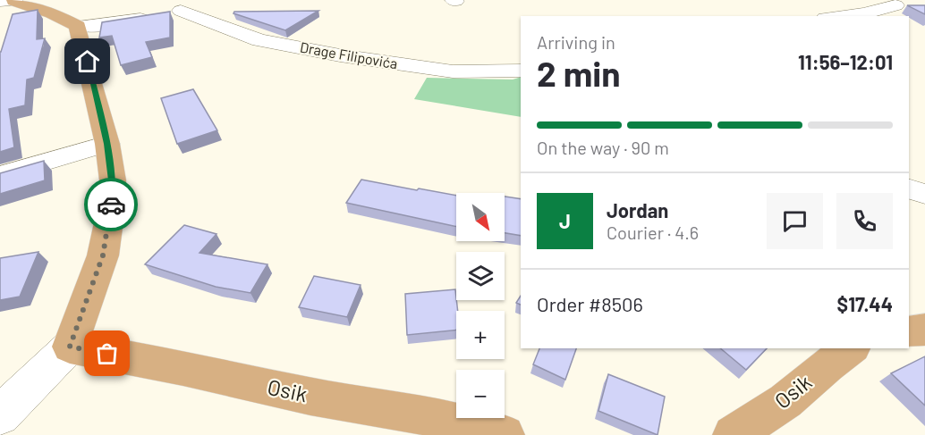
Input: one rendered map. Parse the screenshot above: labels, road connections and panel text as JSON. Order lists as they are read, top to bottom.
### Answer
{
  "streets": {
    "main road": ["Osik"],
    "street": ["Drage Filipovića"]
  },
  "north": "bottom right",
  "page": {
    "heading": ["2 min", "Arriving in", "11:56–12:01"],
    "panel": [
      "Jordan",
      "Courier · 4.6",
      "Order #8506",
      "$17.44"
    ],
    "bar": "On the way · 90 m",
    "map_buttons": ["+", "−"],
    "round": "J"
  }
}
